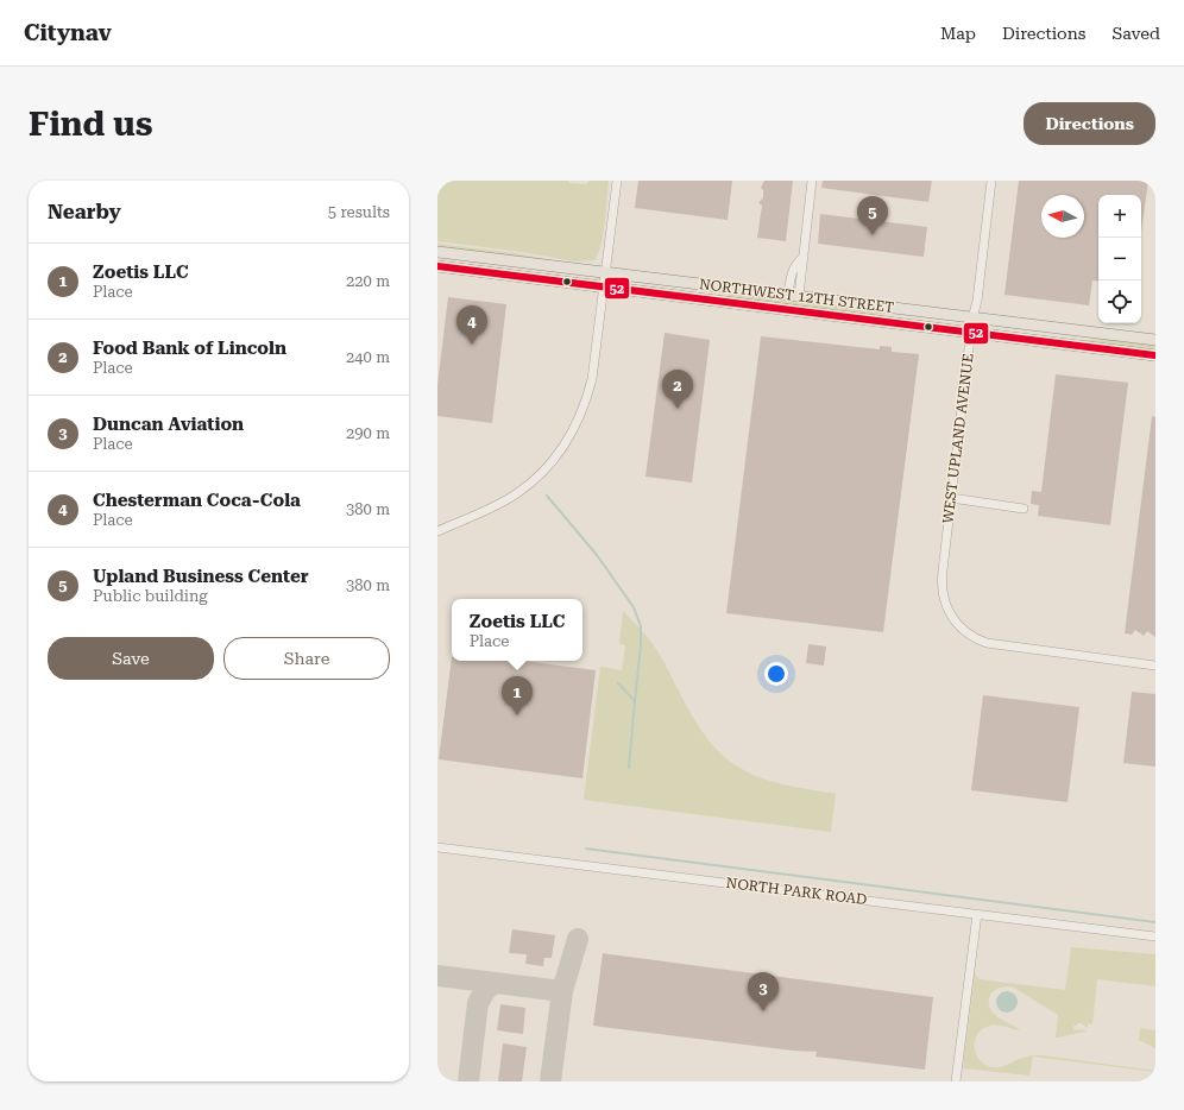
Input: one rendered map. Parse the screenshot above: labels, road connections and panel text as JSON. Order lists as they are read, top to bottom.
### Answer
{
  "streets": {
    "main road": ["NORTHWEST 12TH STREET"],
    "street": ["WEST UPLAND AVENUE", "NORTH PARK ROAD"]
  },
  "crossings": [
    ["NORTHWEST 12TH STREET", "WEST UPLAND AVENUE"]
  ],
  "lines": ["transit line 52"],
  "north": "left",
  "page": {
    "header": "Citynav",
    "nav": ["Map", "Directions", "Saved"],
    "buttons": [
      "Directions",
      ["Save", "Share"]
    ],
    "title": "Find us",
    "heading": ["Nearby", "5 results"],
    "map_buttons": ["+", "−"],
    "pins": [
      "5",
      "4",
      "2",
      "1",
      "3"
    ],
    "list": [
      {
        "mark": "1",
        "name": "Zoetis LLC",
        "note": "Place",
        "value": "220 m"
      },
      {
        "mark": "2",
        "name": "Food Bank of Lincoln",
        "note": "Place",
        "value": "240 m"
      },
      {
        "mark": "3",
        "name": "Duncan Aviation",
        "note": "Place",
        "value": "290 m"
      },
      {
        "mark": "4",
        "name": "Chesterman Coca-Cola",
        "note": "Place",
        "value": "380 m"
      },
      {
        "mark": "5",
        "name": "Upland Business Center",
        "note": "Public building",
        "value": "380 m"
      }
    ],
    "popup": ["Zoetis LLC", "Place"]
  }
}
